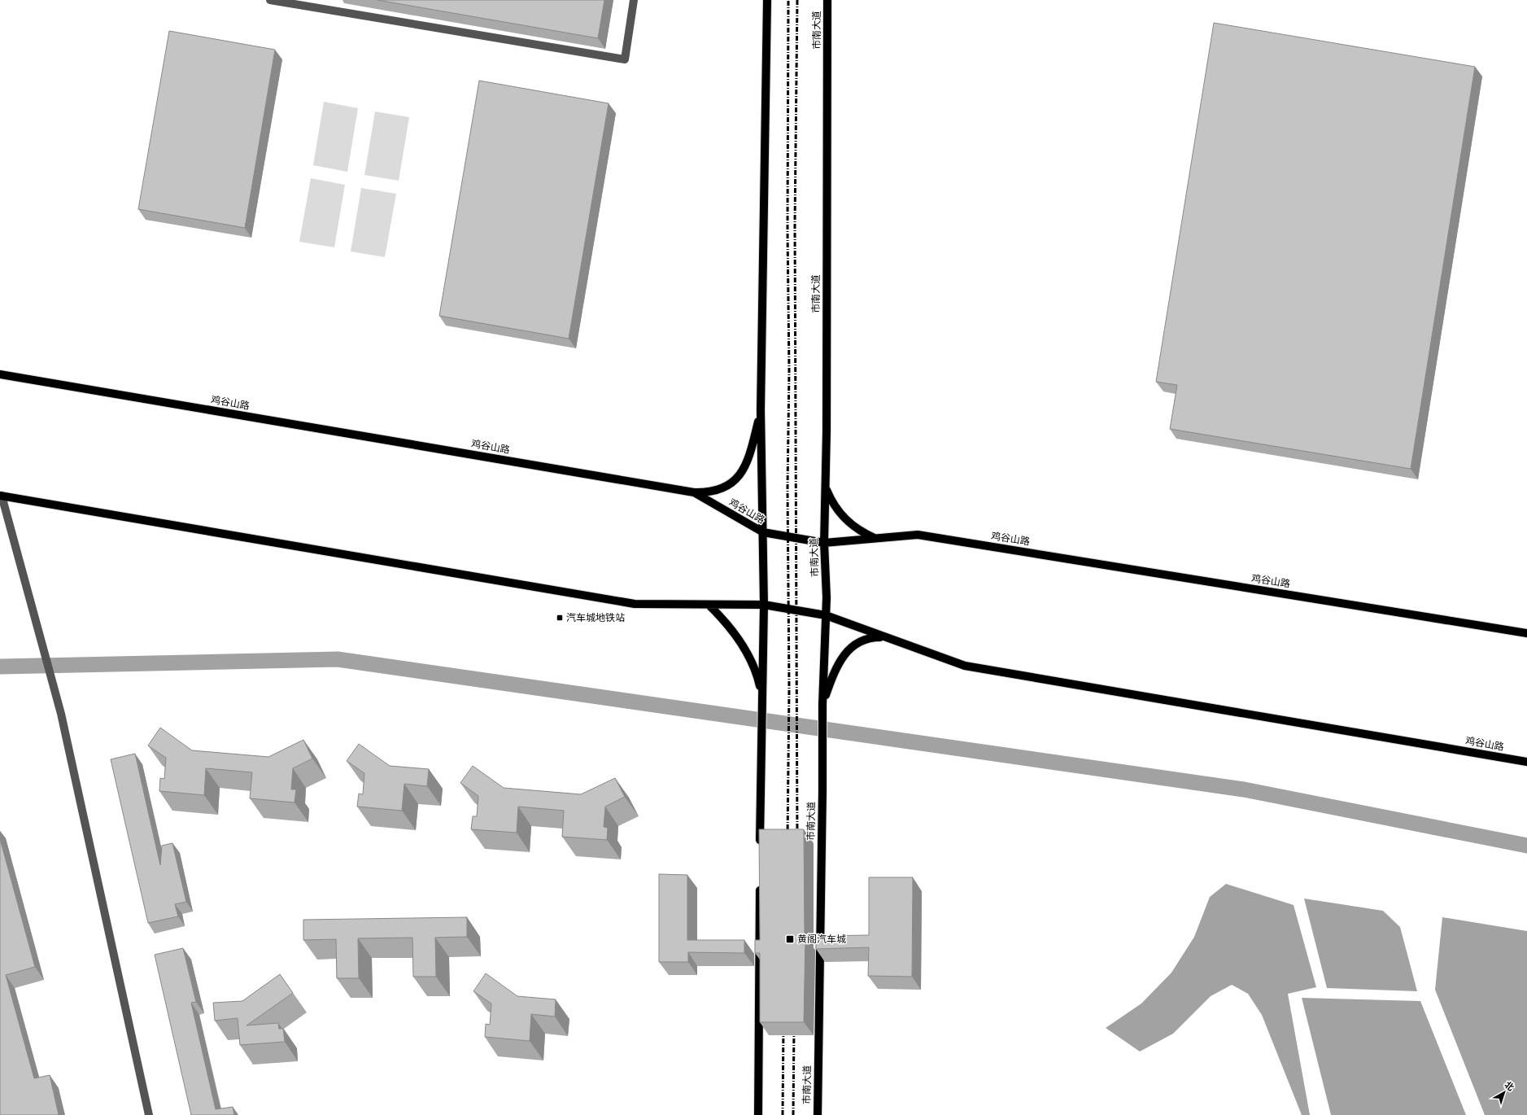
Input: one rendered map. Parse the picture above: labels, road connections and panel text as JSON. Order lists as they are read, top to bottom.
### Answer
{
  "streets": {
    "main road": ["市南大道", "鸡谷山路"]
  },
  "crossings": [
    ["市南大道", "鸡谷山路"]
  ],
  "places": {
    "transit": ["汽车城地铁站", "黄阁汽车城"]
  },
  "north": "top right"
}
